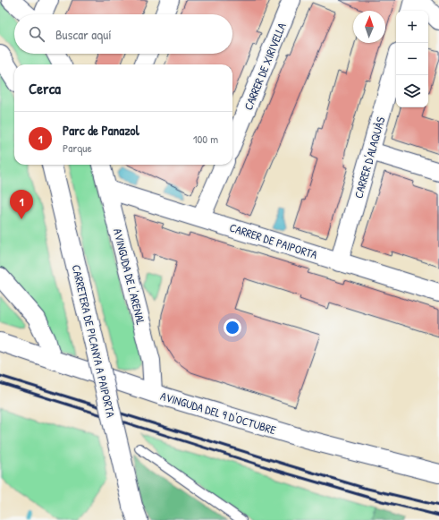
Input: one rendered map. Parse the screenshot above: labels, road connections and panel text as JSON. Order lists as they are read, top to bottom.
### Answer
{
  "streets": {
    "street": [
      "CARRER DE XIRIVELLA",
      "CARRER D'ALAQUÀS",
      "CARRER DE PAIPORTA",
      "AVINGUDA DE L'ARENAL",
      "CARRETERA DE PICANYA A PAIPORTA",
      "AVINGUDA DEL 9 D'OCTUBRE"
    ]
  },
  "crossings": [
    ["CARRER D'ALAQUÀS", "CARRER DE PAIPORTA"],
    ["CARRER DE PAIPORTA", "AVINGUDA DE L'ARENAL"],
    ["AVINGUDA DE L'ARENAL", "AVINGUDA DEL 9 D'OCTUBRE"]
  ],
  "north": "top",
  "page": {
    "map_buttons": ["+", "−"],
    "search": "Buscar aquí",
    "heading": "Cerca",
    "list": [
      {
        "mark": "1",
        "name": "Parc de Panazol",
        "note": "Parque",
        "value": "100 m"
      }
    ],
    "pins": "1"
  }
}
